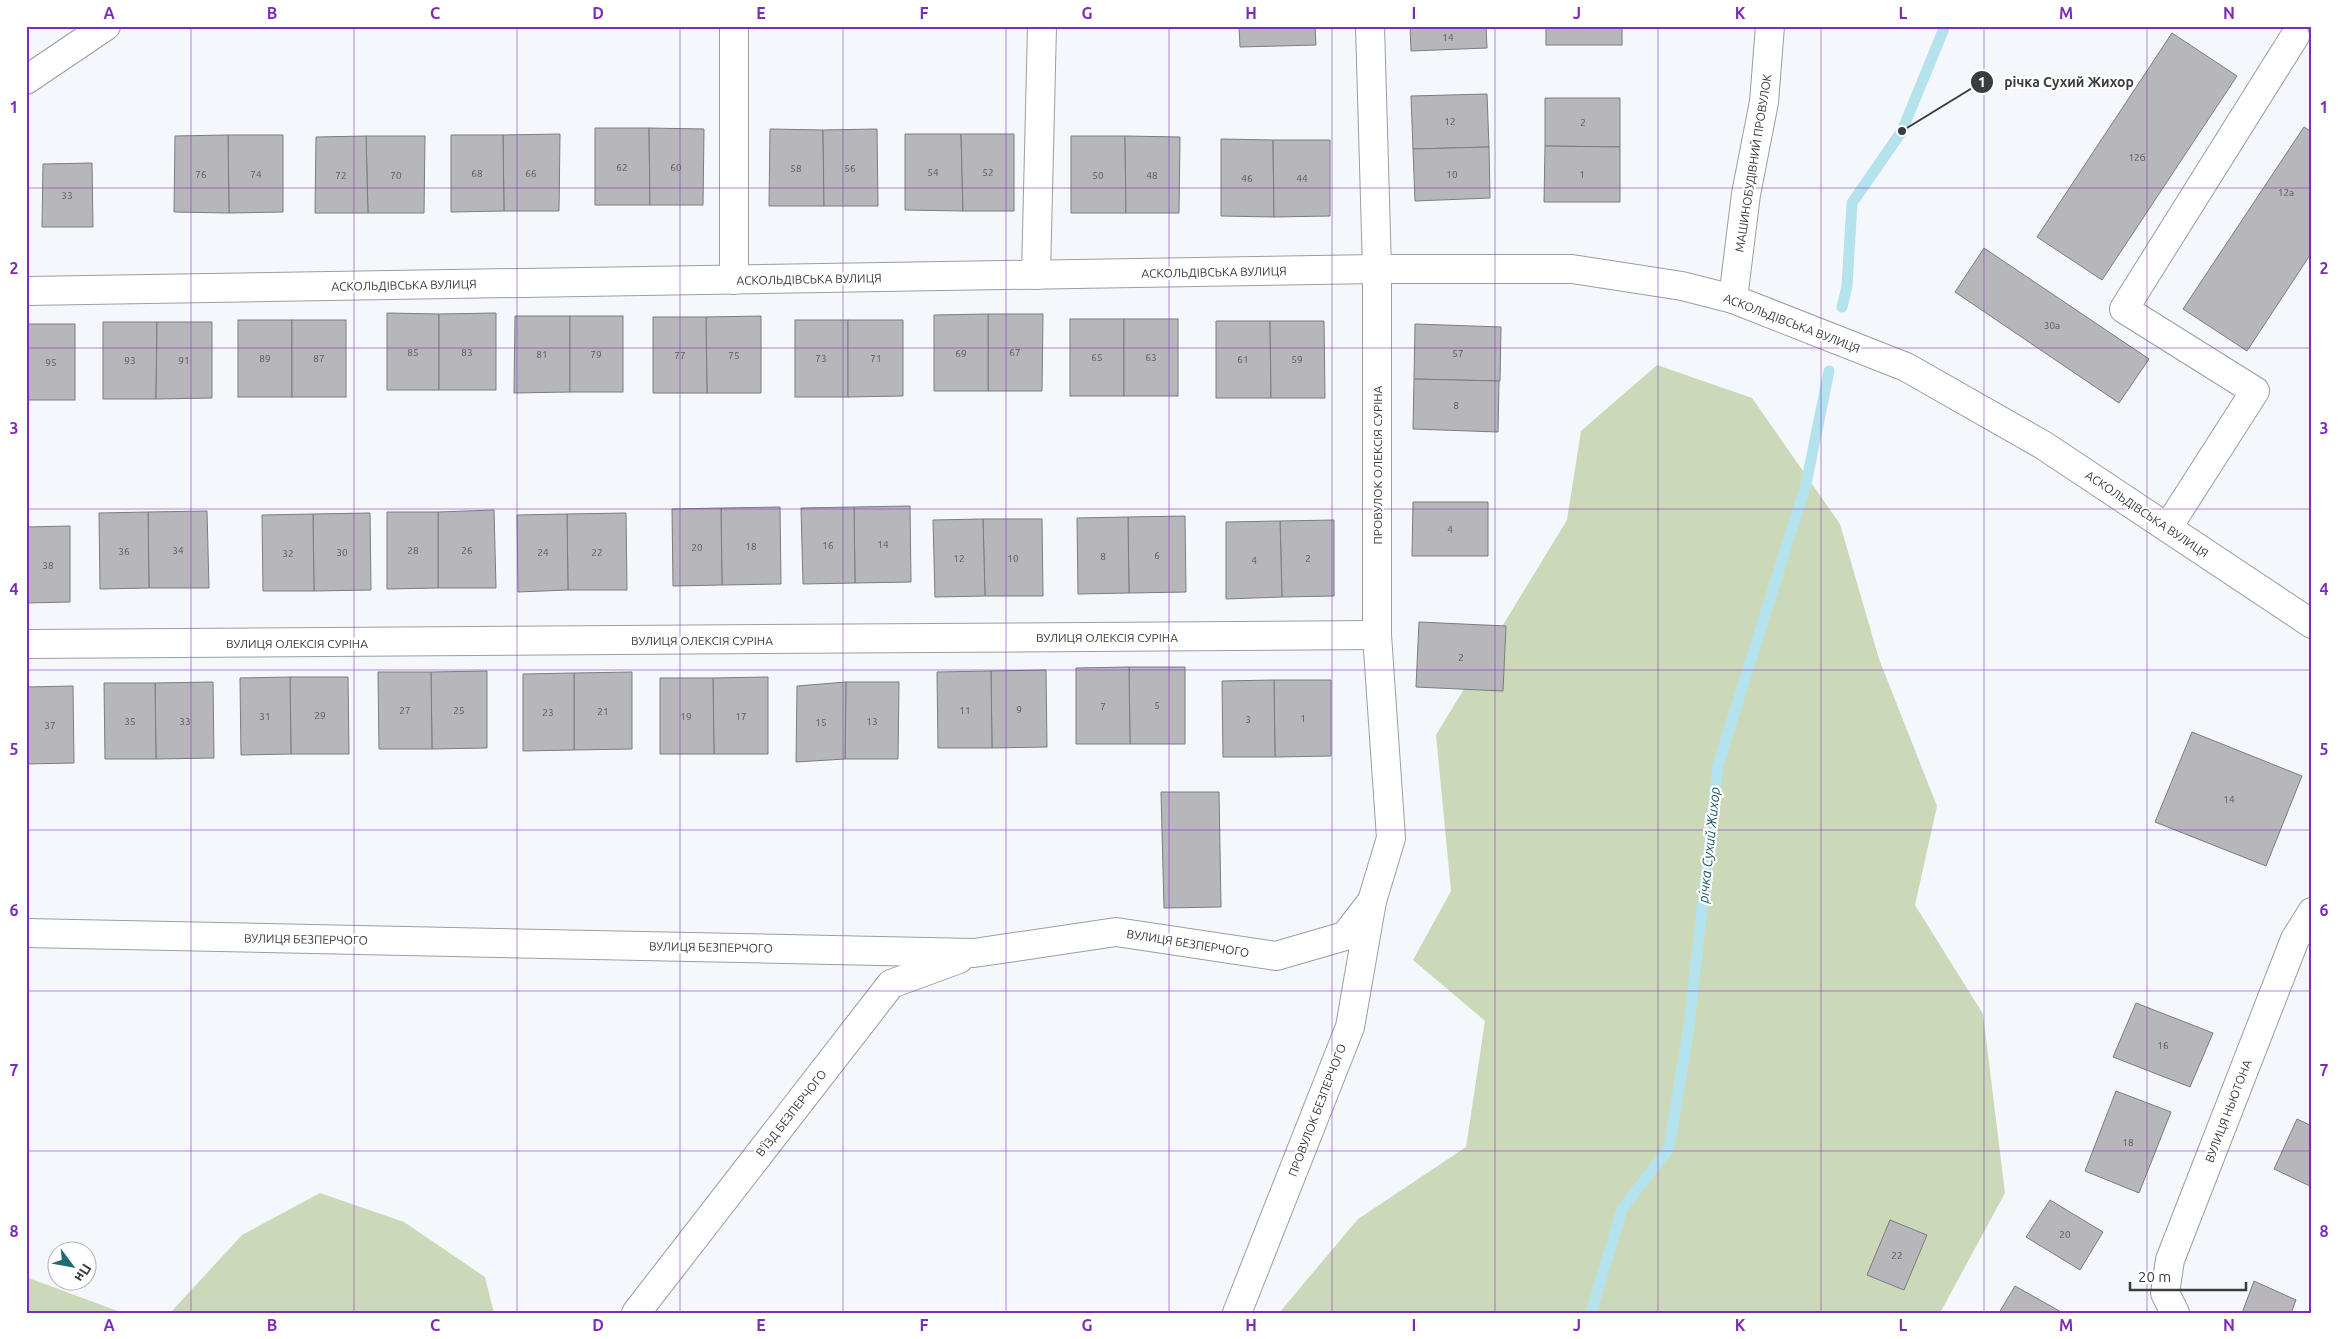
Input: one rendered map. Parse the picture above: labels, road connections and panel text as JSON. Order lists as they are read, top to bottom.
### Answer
{
  "streets": {
    "street": [
      "МАШИНОБУДІВНИЙ ПРОВУЛОК",
      "АСКОЛЬДІВСЬКА ВУЛИЦЯ",
      "ПРОВУЛОК ОЛЕКСІЯ СУРІНА",
      "ВУЛИЦЯ ОЛЕКСІЯ СУРІНА",
      "ВУЛИЦЯ БЕЗПЕРЧОГО",
      "ПРОВУЛОК БЕЗПЕРЧОГО",
      "ВУЛИЦЯ НЬЮТОНА",
      "В'ЇЗД БЕЗПЕРЧОГО"
    ]
  },
  "crossings": [
    ["МАШИНОБУДІВНИЙ ПРОВУЛОК", "АСКОЛЬДІВСЬКА ВУЛИЦЯ"],
    ["АСКОЛЬДІВСЬКА ВУЛИЦЯ", "ПРОВУЛОК ОЛЕКСІЯ СУРІНА"],
    ["ПРОВУЛОК ОЛЕКСІЯ СУРІНА", "ВУЛИЦЯ ОЛЕКСІЯ СУРІНА"],
    ["ПРОВУЛОК ОЛЕКСІЯ СУРІНА", "ВУЛИЦЯ БЕЗПЕРЧОГО"],
    ["ПРОВУЛОК ОЛЕКСІЯ СУРІНА", "ПРОВУЛОК БЕЗПЕРЧОГО"],
    ["ВУЛИЦЯ БЕЗПЕРЧОГО", "ПРОВУЛОК БЕЗПЕРЧОГО"],
    ["ВУЛИЦЯ БЕЗПЕРЧОГО", "В'ЇЗД БЕЗПЕРЧОГО"]
  ],
  "water": ["річка Сухий Жихор"],
  "places": ["річка Сухий Жихор"],
  "house_numbers": [
    "14",
    "12",
    "2",
    "12б",
    "62",
    "60",
    "58",
    "56",
    "54",
    "52",
    "68",
    "66",
    "76",
    "74",
    "10",
    "1",
    "72",
    "70",
    "50",
    "48",
    "46",
    "44",
    "12а",
    "33",
    "30а",
    "85",
    "83",
    "67",
    "69",
    "57",
    "81",
    "79",
    "77",
    "75",
    "65",
    "63",
    "89",
    "87",
    "73",
    "71",
    "61",
    "59",
    "93",
    "91",
    "95",
    "8",
    "4",
    "14",
    "16",
    "18",
    "20",
    "34",
    "28",
    "26",
    "36",
    "30",
    "24",
    "22",
    "32",
    "6",
    "8",
    "12",
    "10",
    "2",
    "4",
    "38",
    "2",
    "5",
    "7",
    "9",
    "27",
    "25",
    "11",
    "21",
    "23",
    "29",
    "31",
    "19",
    "17",
    "1",
    "3",
    "35",
    "33",
    "13",
    "15",
    "37",
    "14",
    "16",
    "18",
    "20",
    "22"
  ],
  "scale_bar": "20 m",
  "north": "bottom right",
  "grid": {
    "columns": [
      "A",
      "B",
      "C",
      "D",
      "E",
      "F",
      "G",
      "H",
      "I",
      "J",
      "K",
      "L",
      "M",
      "N"
    ],
    "rows": [
      "1",
      "2",
      "3",
      "4",
      "5",
      "6",
      "7",
      "8"
    ]
  }
}
